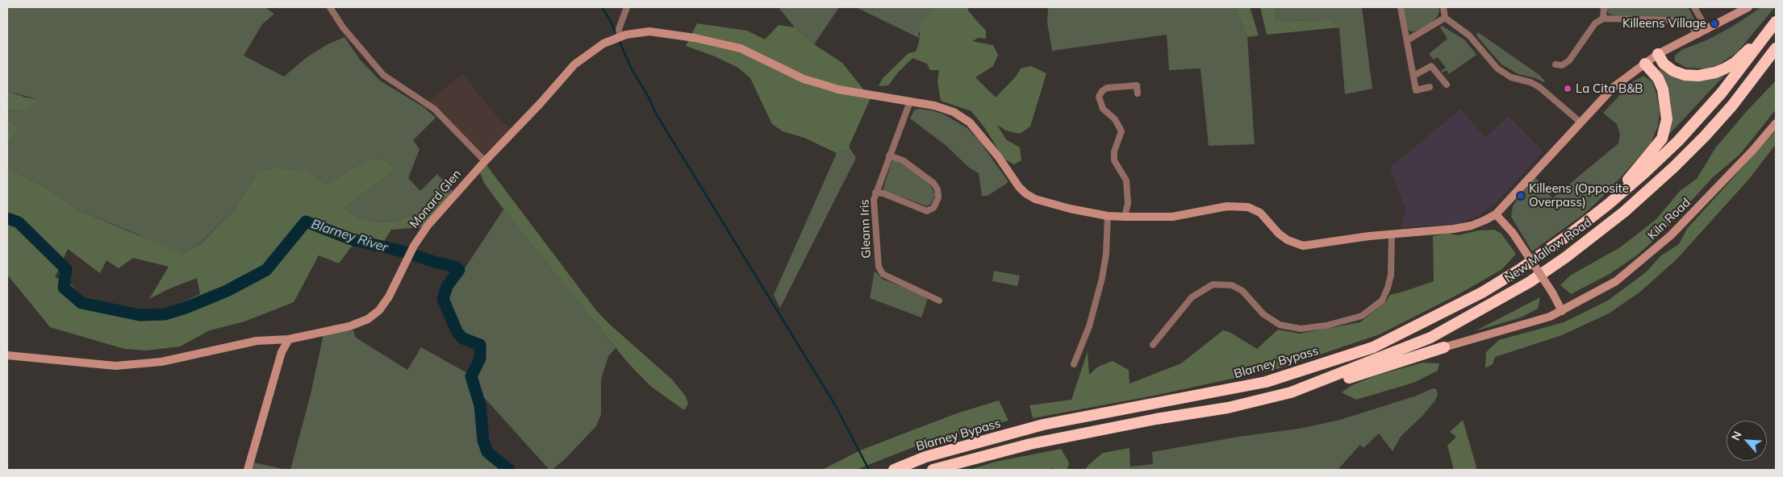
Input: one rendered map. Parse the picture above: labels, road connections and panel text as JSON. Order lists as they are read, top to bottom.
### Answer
{
  "streets": {
    "highway": ["New Mallow Road", "Blarney Bypass"],
    "street": ["Monard Glen", "Kiln Road", "Gleann Iris"]
  },
  "crossings": [
    ["Monard Glen", "Gleann Iris"]
  ],
  "water": ["Blarney River"],
  "places": ["Killeens Village", "La Cita B&B", "Killeens (Opposite Overpass)"],
  "north": "top left"
}
